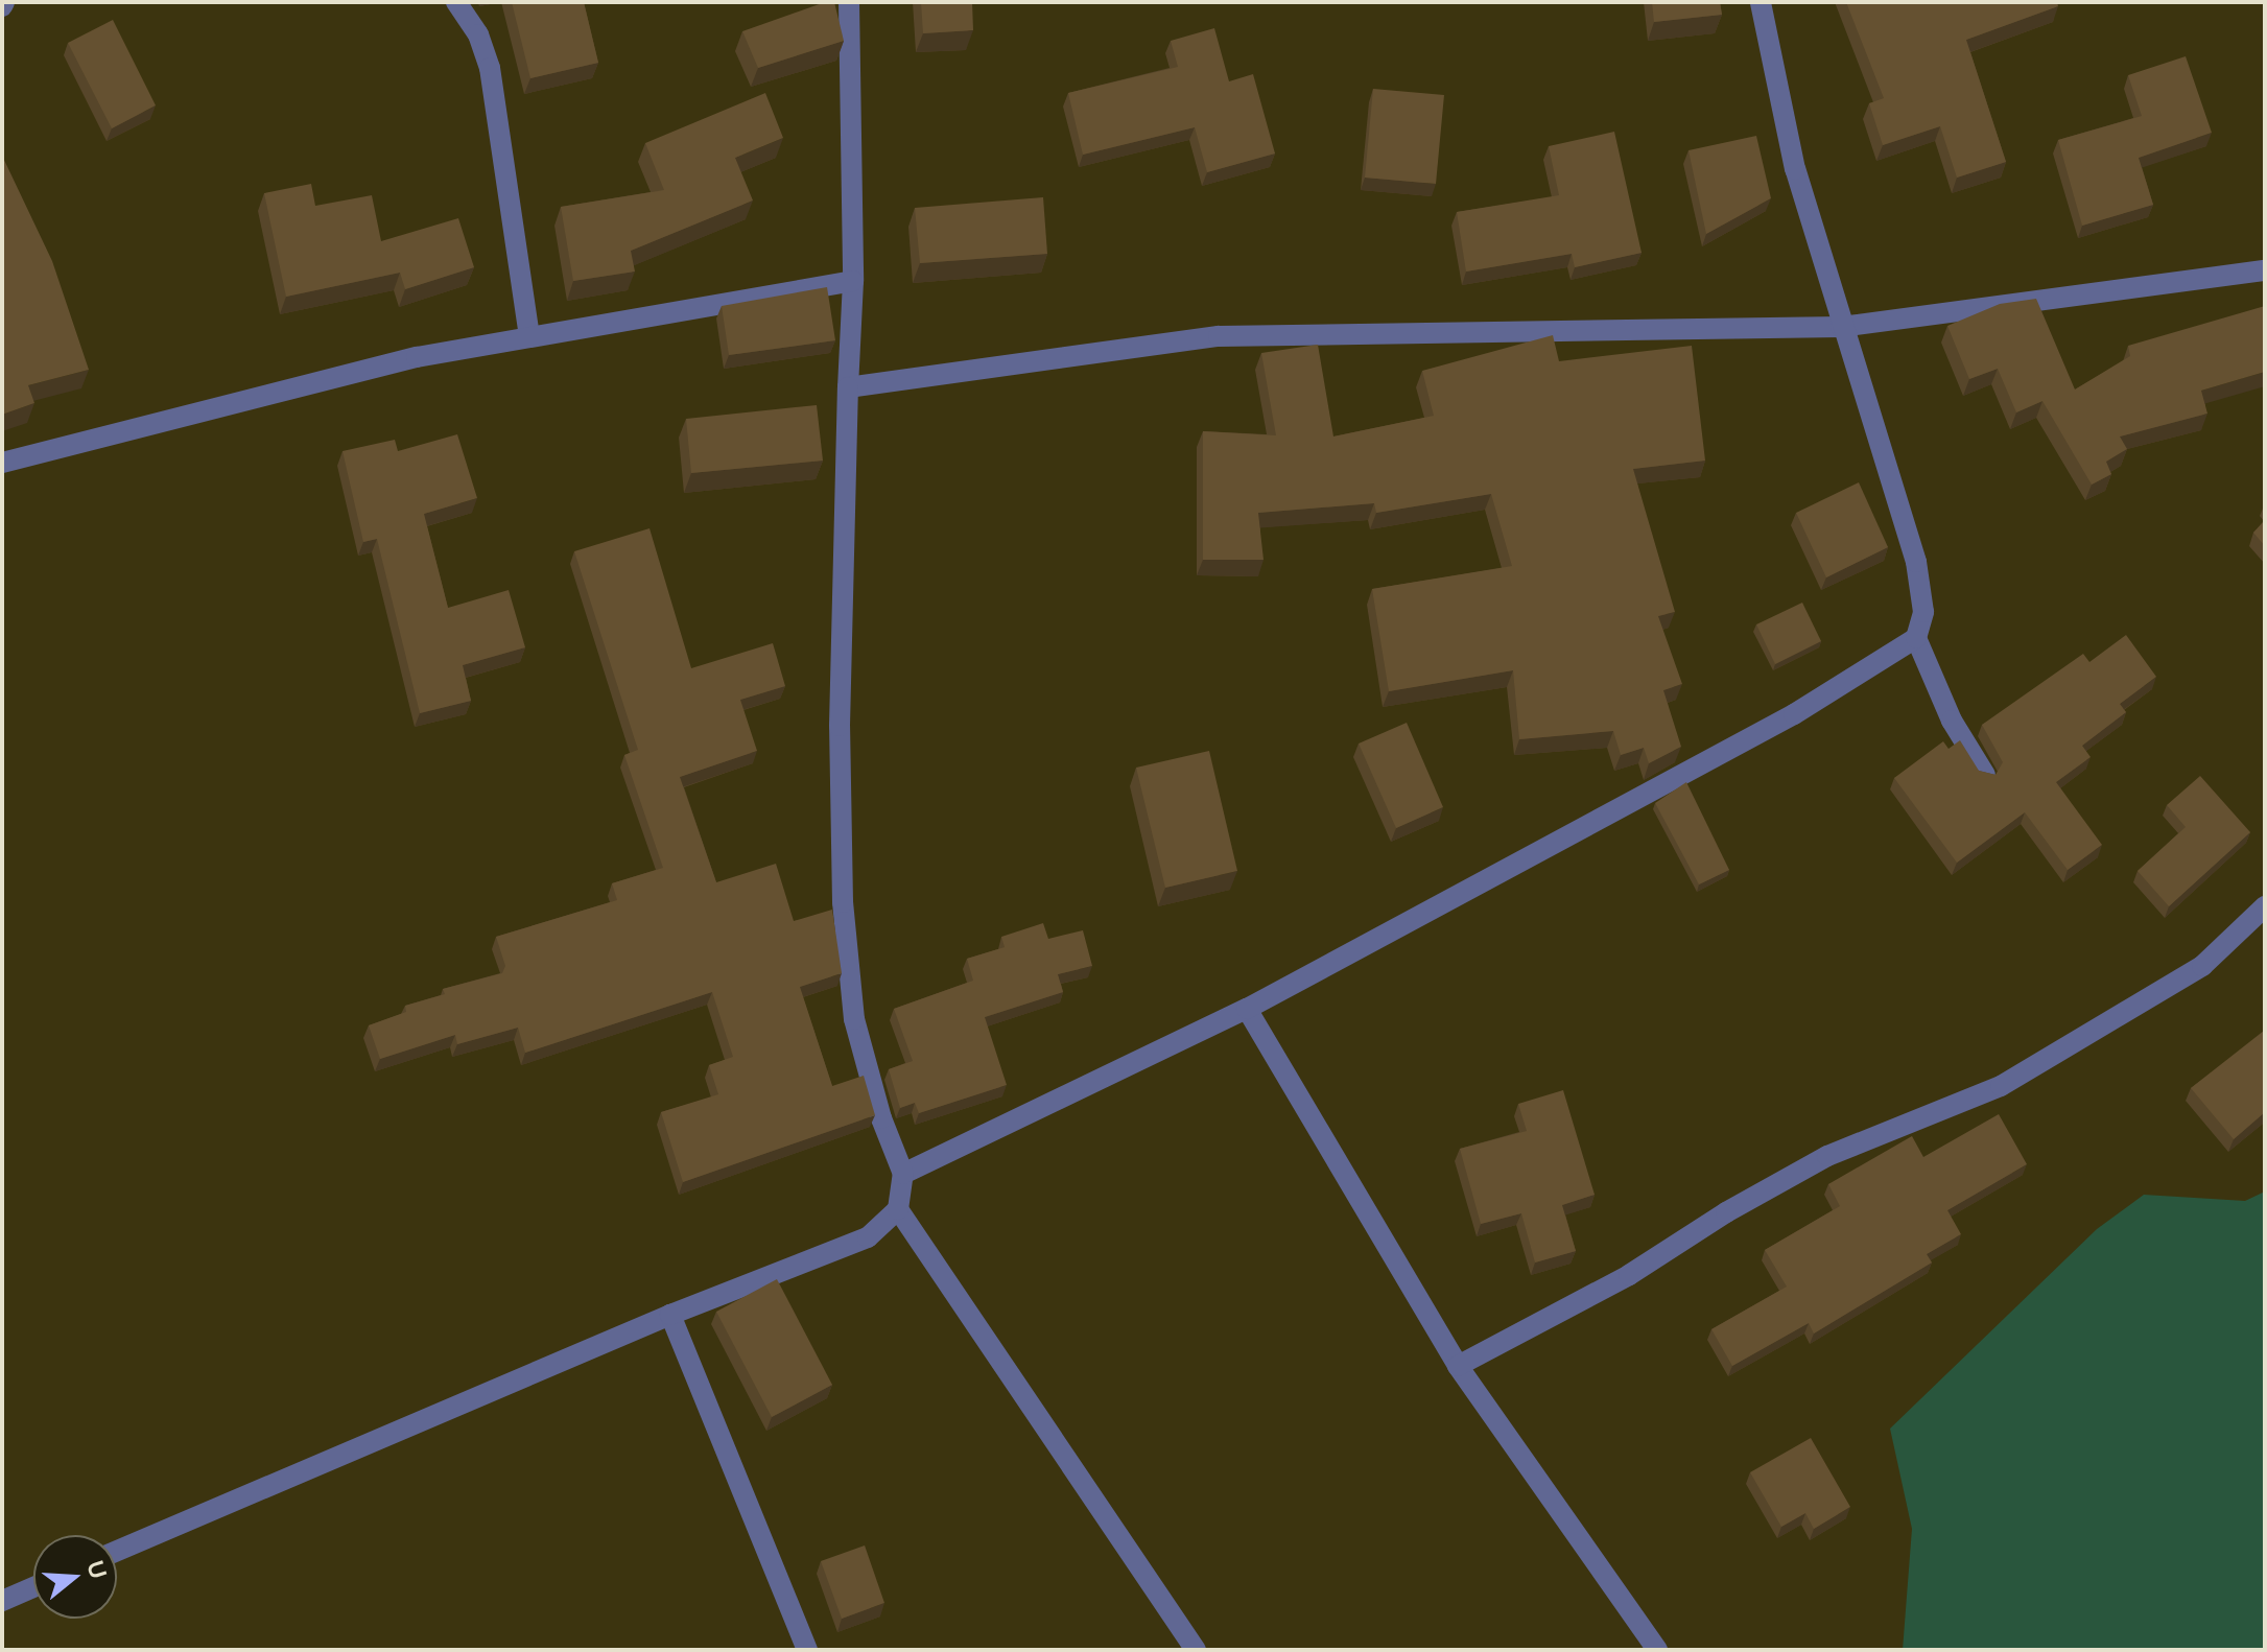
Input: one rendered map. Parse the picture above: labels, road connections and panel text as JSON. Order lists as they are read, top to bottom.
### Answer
{
  "north": "right"
}
